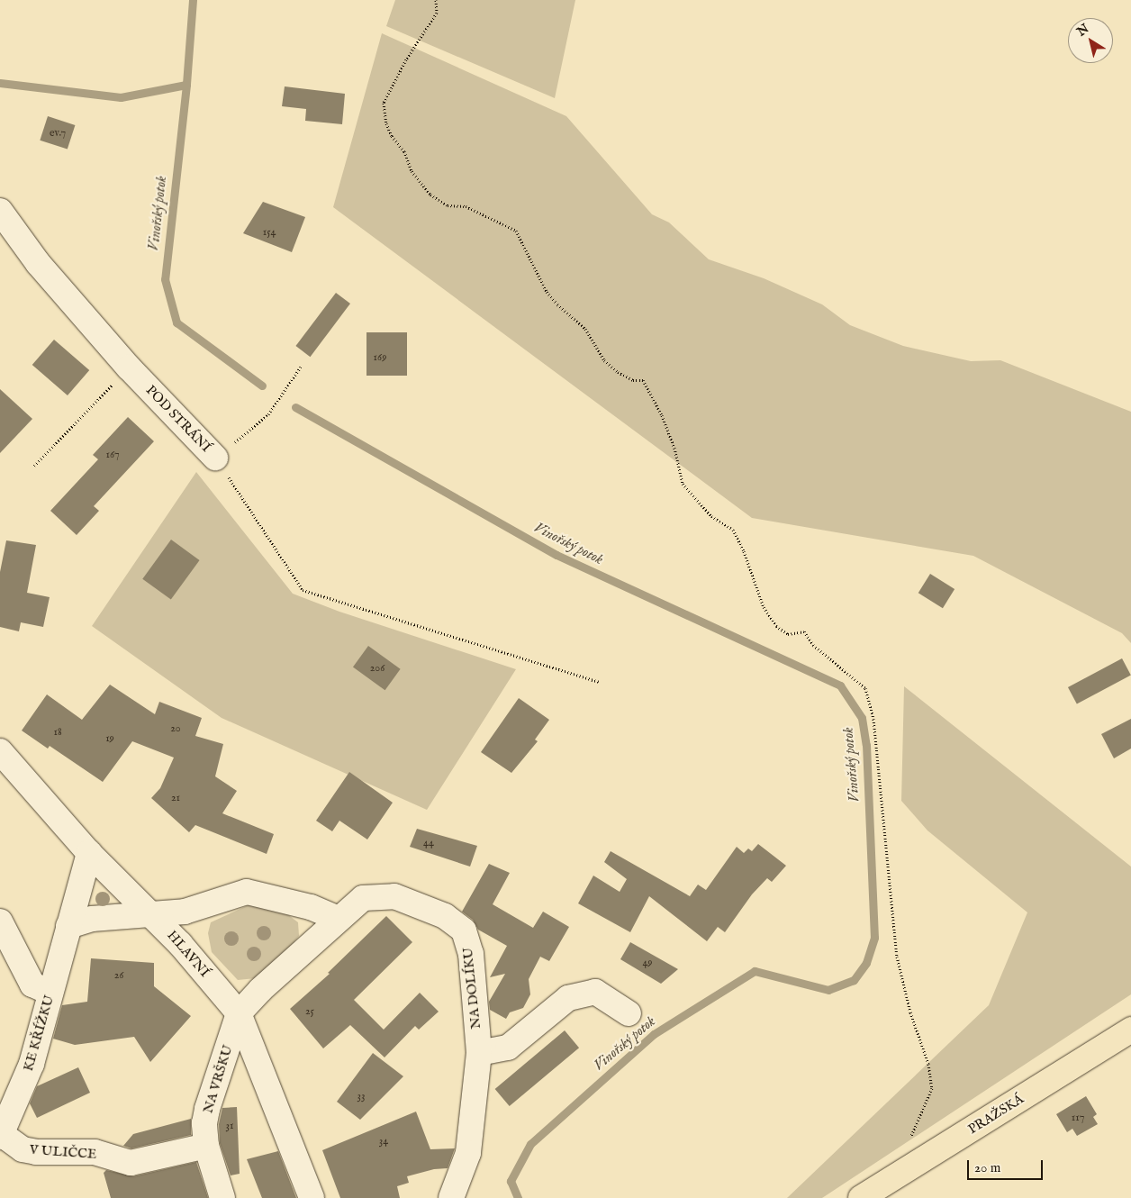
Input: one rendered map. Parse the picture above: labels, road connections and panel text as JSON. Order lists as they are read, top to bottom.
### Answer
{
  "streets": {
    "main road": ["PRAŽSKÁ"],
    "street": [
      "POD STRÁNÍ",
      "HLAVNÍ",
      "NA DOLÍKU",
      "KE KŘÍŽKU",
      "NA VRŠKU",
      "V ULIČCE"
    ]
  },
  "crossings": [
    ["HLAVNÍ", "NA DOLÍKU"],
    ["HLAVNÍ", "KE KŘÍŽKU"],
    ["HLAVNÍ", "NA VRŠKU"],
    ["NA DOLÍKU", "NA VRŠKU"],
    ["KE KŘÍŽKU", "V ULIČCE"],
    ["NA VRŠKU", "V ULIČCE"]
  ],
  "water": ["Vinořský potok"],
  "house_numbers": [
    "ev.7",
    "154",
    "169",
    "167",
    "206",
    "20",
    "18",
    "19",
    "21",
    "44",
    "49",
    "26",
    "25",
    "33",
    "117",
    "31",
    "34"
  ],
  "scale_bar": "20 m",
  "north": "top left"
}
